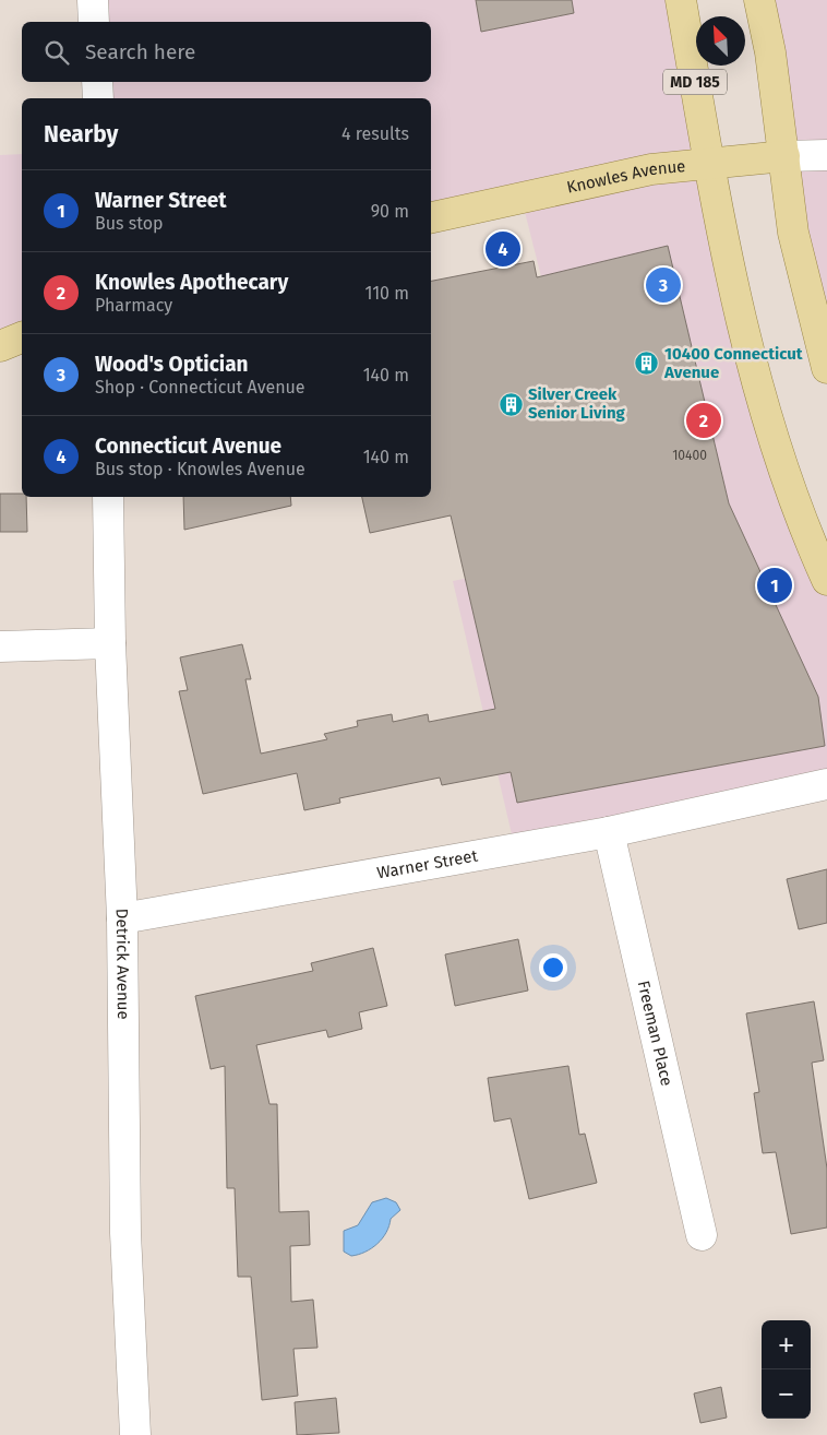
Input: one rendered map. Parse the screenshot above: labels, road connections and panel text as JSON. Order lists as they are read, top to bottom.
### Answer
{
  "streets": {
    "main road": ["MD 185", "Knowles Avenue"],
    "street": ["Warner Street", "Detrick Avenue", "Freeman Place"]
  },
  "crossings": [
    ["MD 185", "Knowles Avenue"],
    ["Warner Street", "Detrick Avenue"],
    ["Warner Street", "Freeman Place"]
  ],
  "places": {
    "building": ["10400 Connecticut Avenue", "Silver Creek Senior Living"]
  },
  "house_numbers": ["10400"],
  "north": "top left",
  "page": {
    "search": "Search here",
    "heading": ["Nearby", "4 results"],
    "list": [
      {
        "mark": "1",
        "name": "Warner Street",
        "note": "Bus stop",
        "value": "90 m"
      },
      {
        "mark": "2",
        "name": "Knowles Apothecary",
        "note": "Pharmacy",
        "value": "110 m"
      },
      {
        "mark": "3",
        "name": "Wood's Optician",
        "note": "Shop · Connecticut Avenue",
        "value": "140 m"
      },
      {
        "mark": "4",
        "name": "Connecticut Avenue",
        "note": "Bus stop · Knowles Avenue",
        "value": "140 m"
      }
    ],
    "pins": [
      "4",
      "3",
      "2",
      "1"
    ],
    "map_buttons": ["+", "−"]
  }
}
